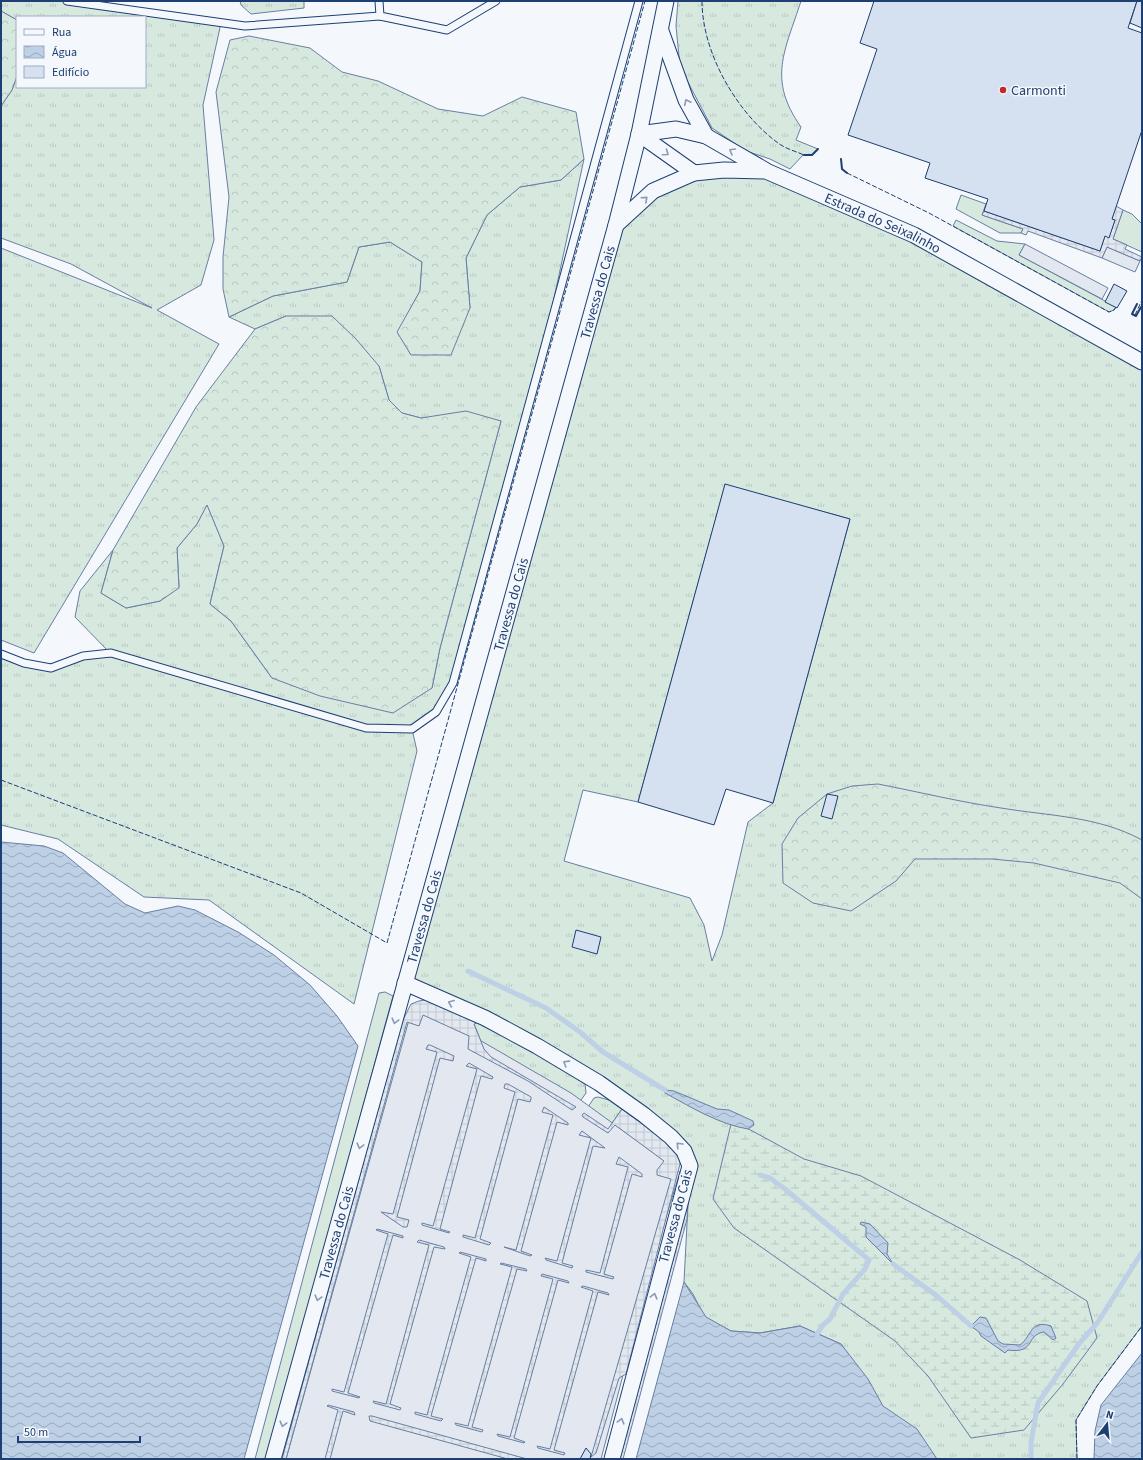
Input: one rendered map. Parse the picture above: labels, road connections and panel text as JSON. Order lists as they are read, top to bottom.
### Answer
{
  "streets": {
    "street": ["Estrada do Seixalinho", "Travessa do Cais"]
  },
  "crossings": [
    ["Estrada do Seixalinho", "Travessa do Cais"]
  ],
  "places": ["Carmonti"],
  "legend": ["Rua", "Água", "Edifício"],
  "scale_bar": "50 m",
  "north": "top"
}
